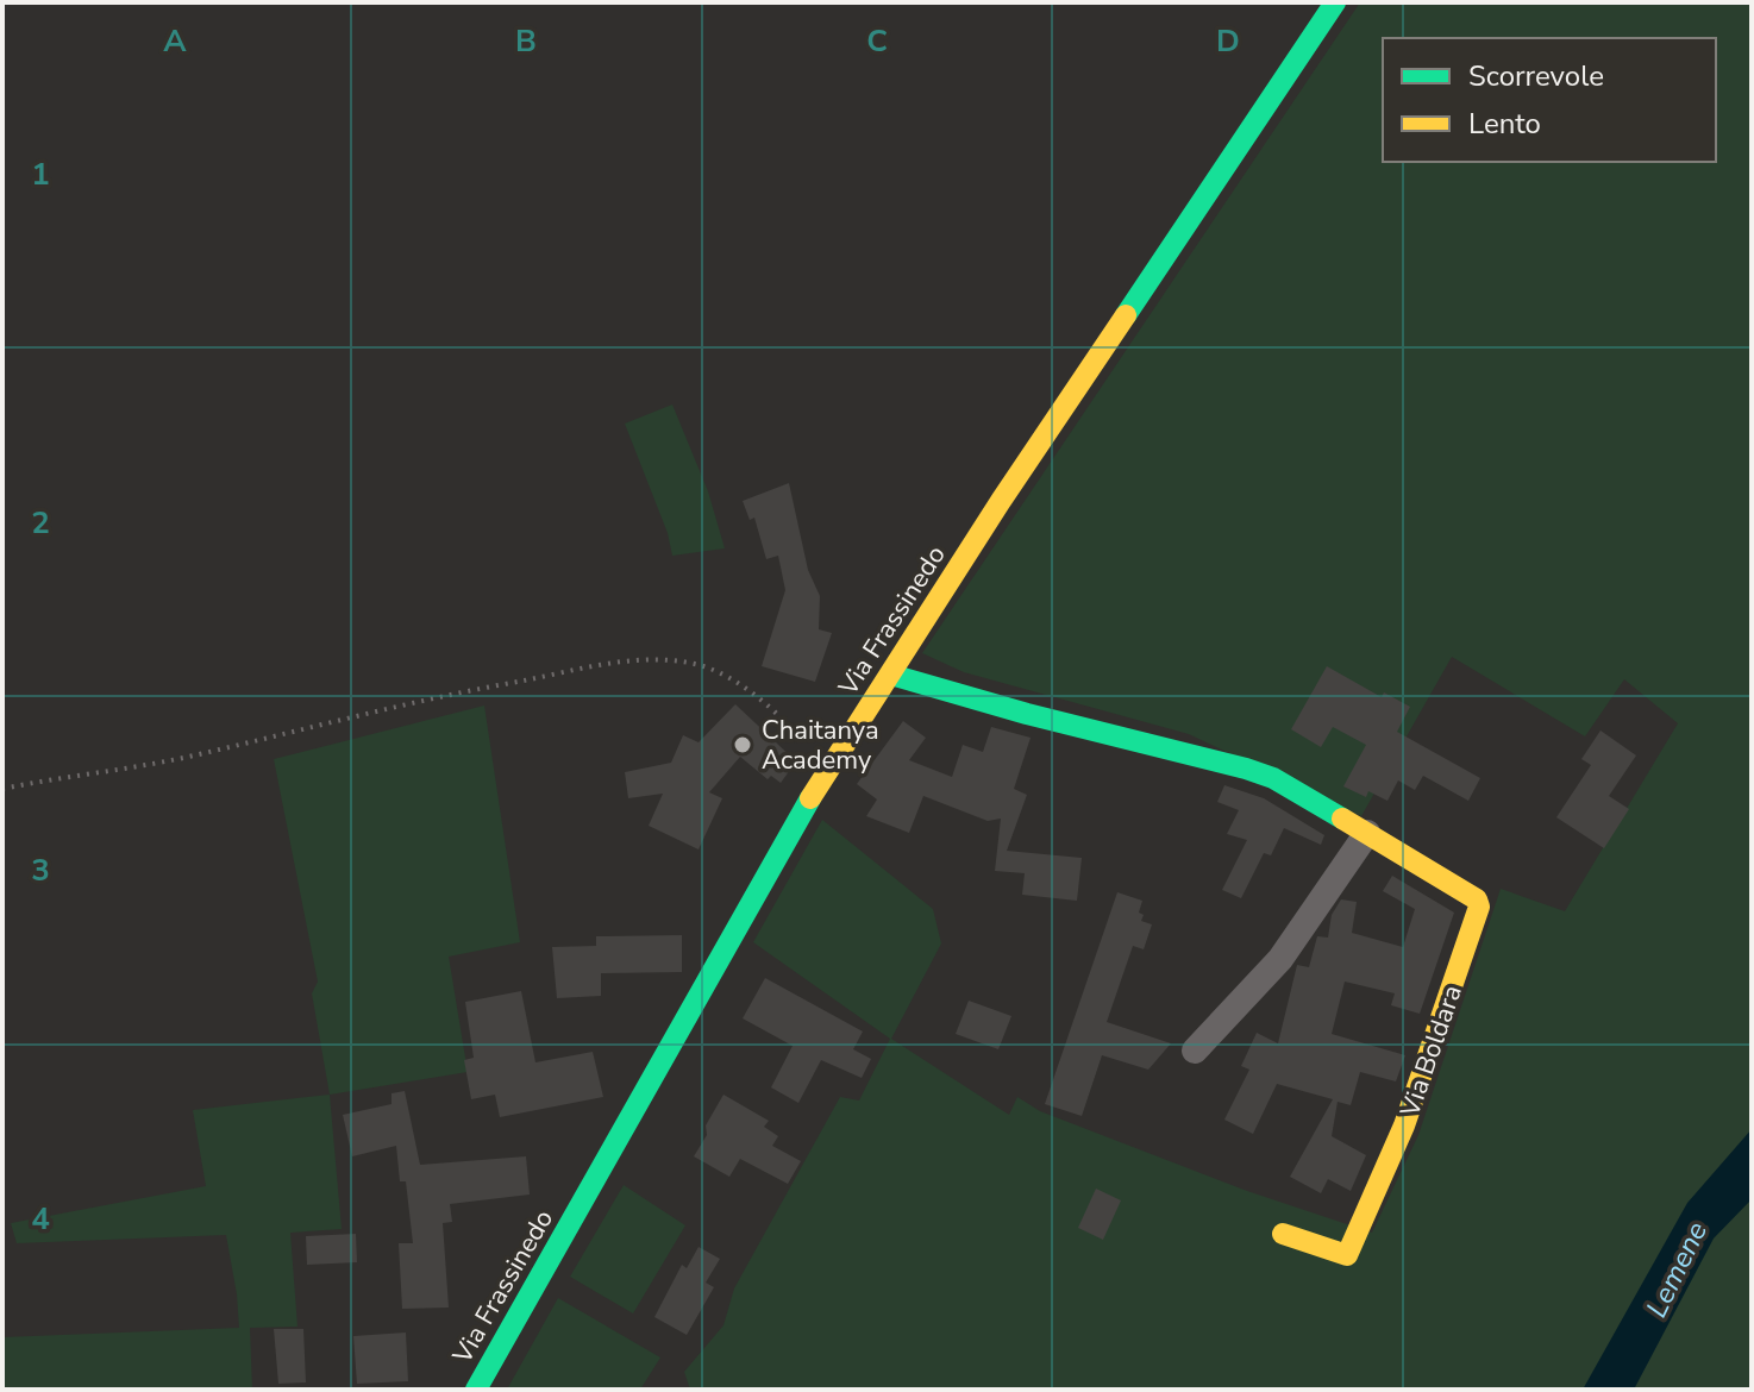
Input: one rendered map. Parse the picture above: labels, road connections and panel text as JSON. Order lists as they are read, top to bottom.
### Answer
{
  "streets": {
    "street": ["Via Frassinedo", "Via Boldara"]
  },
  "crossings": [
    ["Via Frassinedo", "Via Boldara"]
  ],
  "water": ["Lemene"],
  "places": ["Chaitanya Academy"],
  "legend": ["Scorrevole", "Lento"],
  "grid": {
    "columns": [
      "A",
      "B",
      "C",
      "D"
    ],
    "rows": [
      "1",
      "2",
      "3",
      "4"
    ]
  }
}
